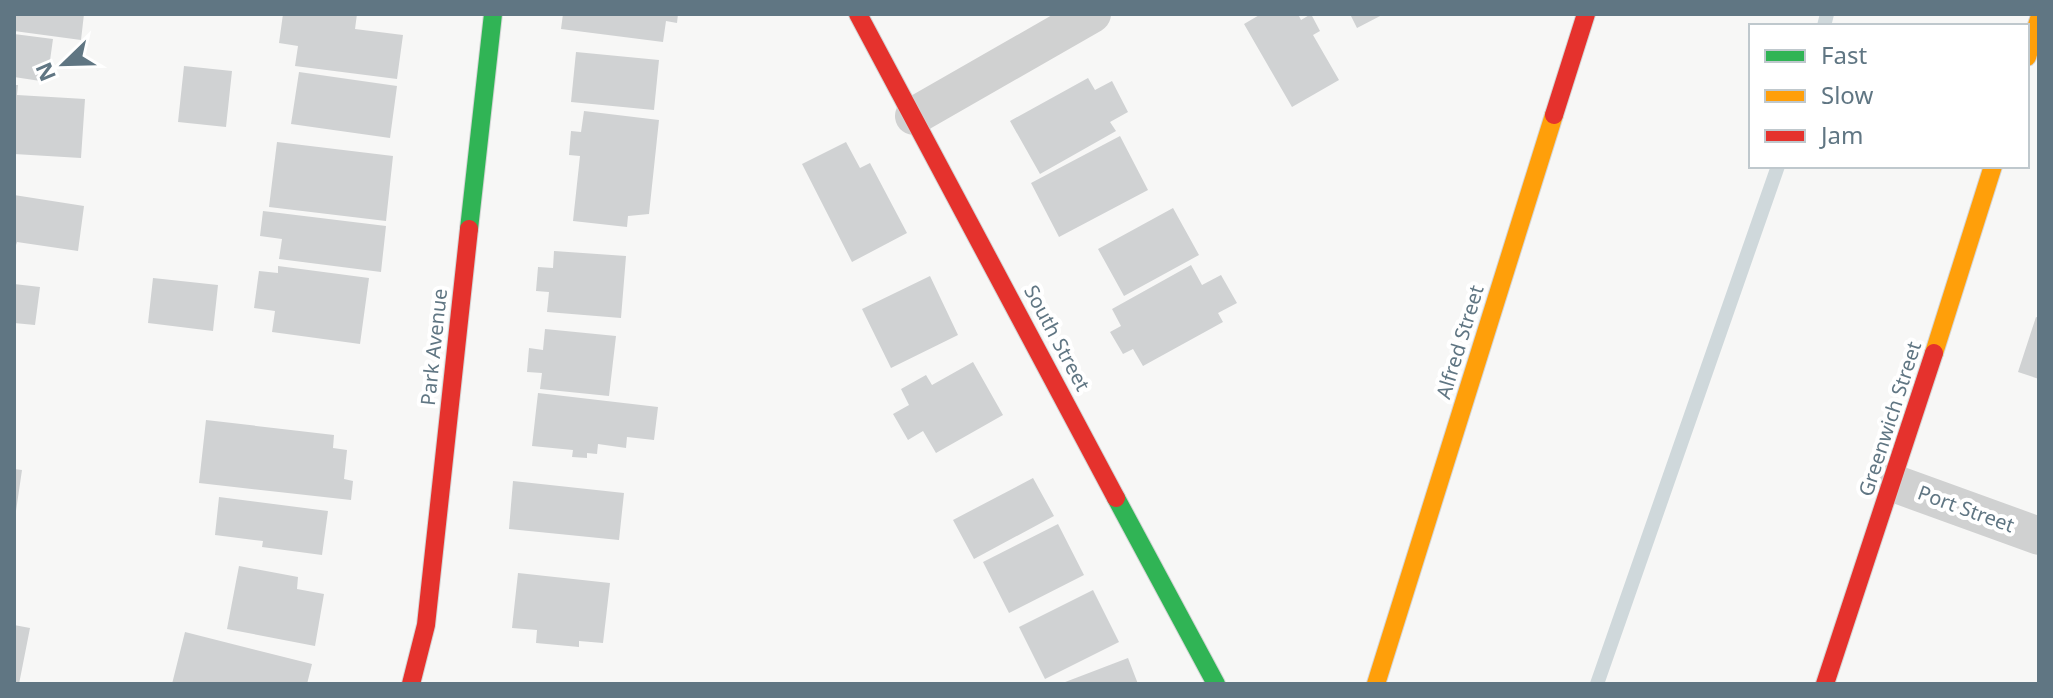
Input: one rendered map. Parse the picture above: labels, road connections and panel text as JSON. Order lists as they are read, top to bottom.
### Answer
{
  "streets": {
    "street": [
      "South Street",
      "Alfred Street",
      "Park Avenue",
      "Greenwich Street",
      "Port Street"
    ]
  },
  "crossings": [
    ["Greenwich Street", "Port Street"]
  ],
  "legend": ["Fast", "Slow", "Jam"],
  "north": "bottom left"
}
